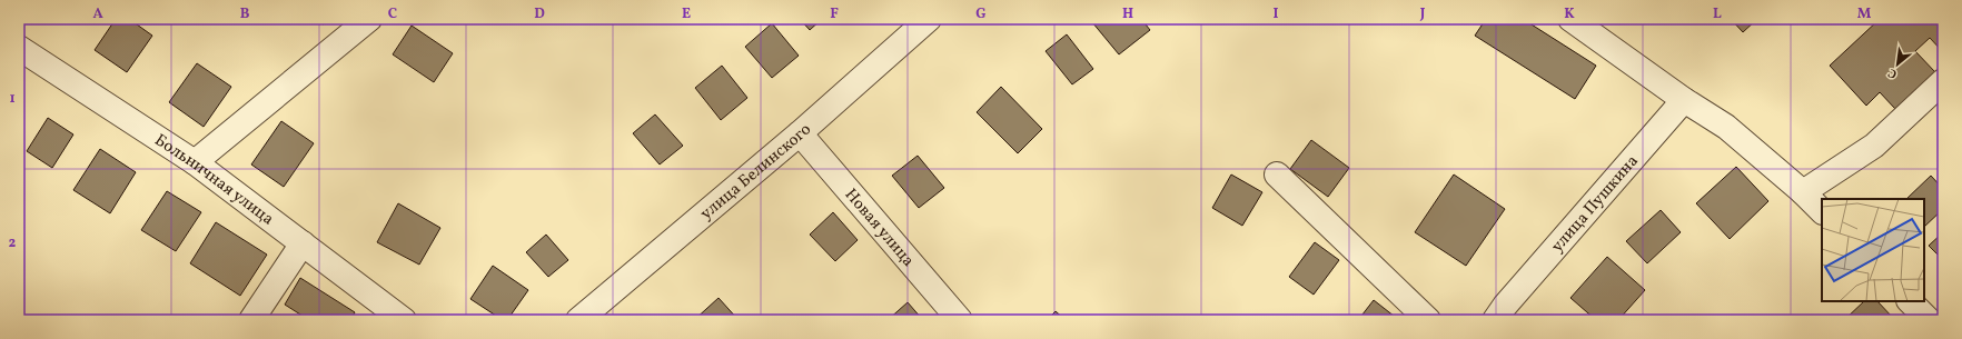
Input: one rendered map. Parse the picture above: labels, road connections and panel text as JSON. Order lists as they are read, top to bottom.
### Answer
{
  "streets": {
    "street": [
      "улица Белинского",
      "Больничная улица",
      "улица Пушкина",
      "Новая улица"
    ]
  },
  "crossings": [
    ["улица Белинского", "Новая улица"]
  ],
  "north": "bottom left",
  "grid": {
    "columns": [
      "A",
      "B",
      "C",
      "D",
      "E",
      "F",
      "G",
      "H",
      "I",
      "J",
      "K",
      "L",
      "M"
    ],
    "rows": ["1", "2"]
  }
}
